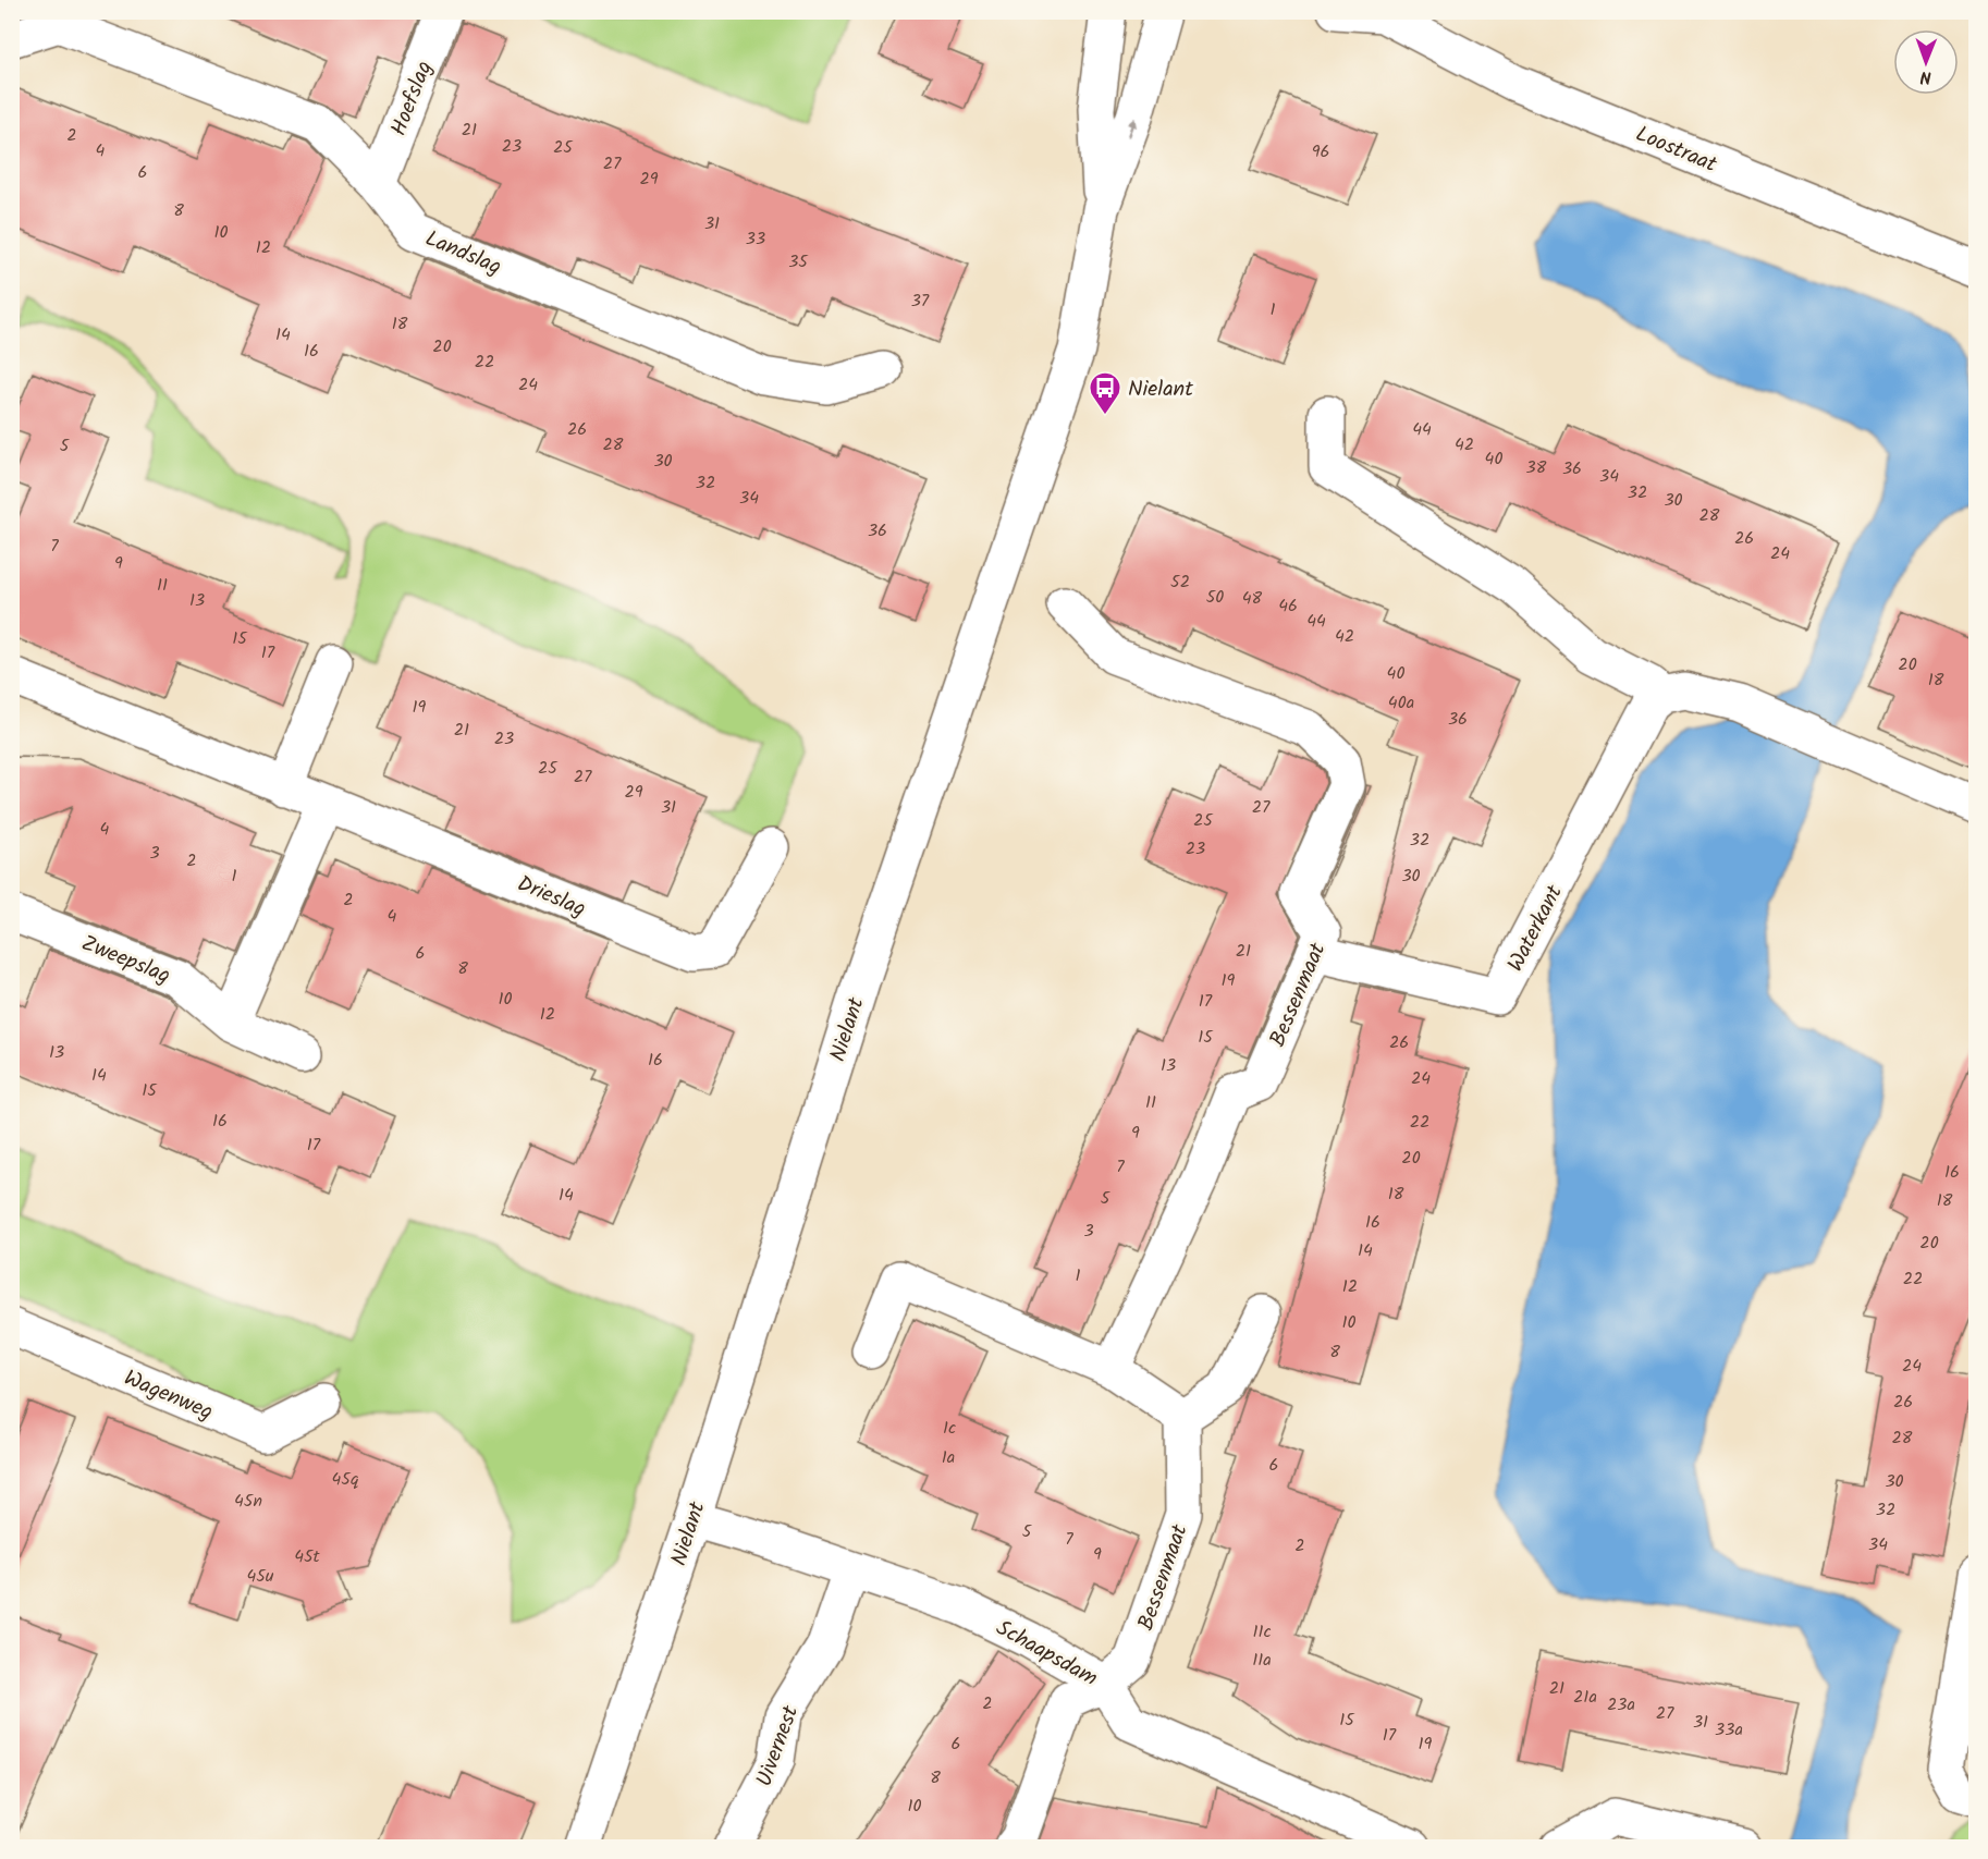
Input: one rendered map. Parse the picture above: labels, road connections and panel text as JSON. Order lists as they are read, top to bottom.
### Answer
{
  "streets": {
    "street": [
      "Hoefslag",
      "Loostraat",
      "Landslag",
      "Drieslag",
      "Waterkant",
      "Zweepslag",
      "Bessenmaat",
      "Nielant",
      "Wagenweg",
      "Schaapsdam",
      "Uivernest"
    ]
  },
  "crossings": [
    ["Hoefslag", "Landslag"],
    ["Waterkant", "Bessenmaat"],
    ["Bessenmaat", "Schaapsdam"],
    ["Nielant", "Schaapsdam"],
    ["Schaapsdam", "Uivernest"]
  ],
  "places": {
    "bus stop": ["Nielant"]
  },
  "house_numbers": [
    "21",
    "2",
    "23",
    "25",
    "4",
    "96",
    "27",
    "6",
    "29",
    "8",
    "31",
    "10",
    "33",
    "12",
    "35",
    "37",
    "1",
    "18",
    "14",
    "20",
    "16",
    "22",
    "24",
    "26",
    "44",
    "28",
    "42",
    "5",
    "40",
    "30",
    "38",
    "36",
    "34",
    "32",
    "32",
    "34",
    "30",
    "28",
    "36",
    "26",
    "7",
    "24",
    "9",
    "52",
    "11",
    "50",
    "48",
    "13",
    "46",
    "44",
    "42",
    "15",
    "17",
    "20",
    "40",
    "18",
    "40a",
    "19",
    "36",
    "21",
    "23",
    "25",
    "27",
    "29",
    "31",
    "27",
    "25",
    "4",
    "32",
    "23",
    "3",
    "2",
    "1",
    "30",
    "2",
    "4",
    "21",
    "6",
    "8",
    "19",
    "10",
    "17",
    "12",
    "15",
    "26",
    "13",
    "16",
    "13",
    "14",
    "24",
    "15",
    "11",
    "16",
    "22",
    "9",
    "17",
    "20",
    "7",
    "16",
    "18",
    "14",
    "5",
    "18",
    "16",
    "3",
    "20",
    "14",
    "1",
    "22",
    "12",
    "10",
    "8",
    "24",
    "26",
    "1c",
    "28",
    "1a",
    "6",
    "45q",
    "30",
    "45n",
    "32",
    "5",
    "7",
    "34",
    "2",
    "9",
    "45t",
    "45u",
    "11c",
    "11a",
    "21",
    "21a",
    "2",
    "23a",
    "27",
    "15",
    "31",
    "33a",
    "17",
    "6",
    "19",
    "8",
    "10"
  ],
  "north": "bottom"
}
